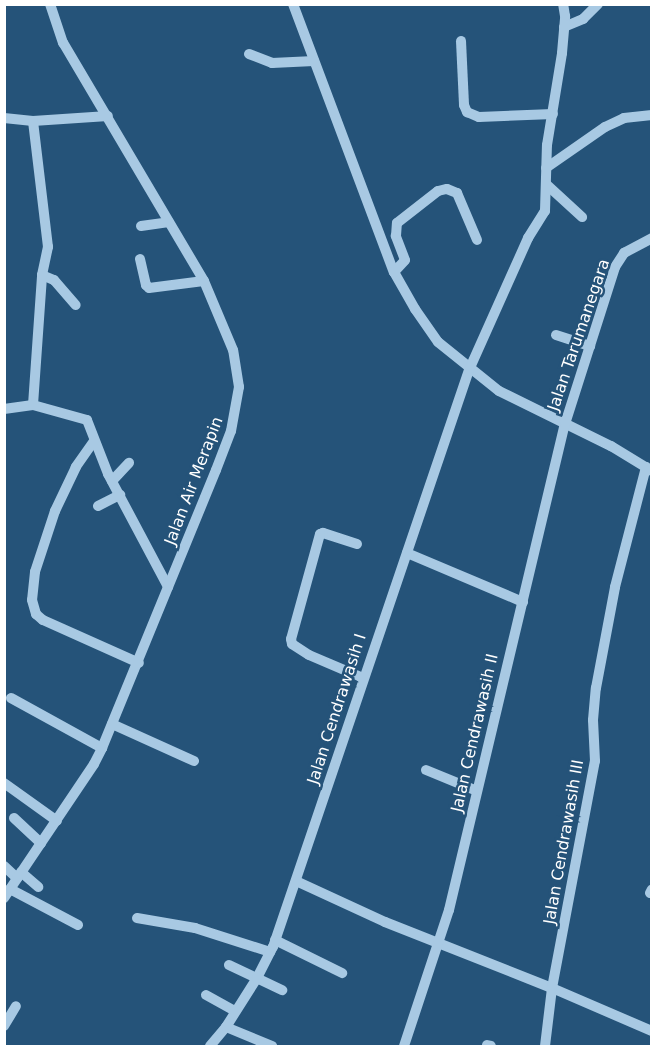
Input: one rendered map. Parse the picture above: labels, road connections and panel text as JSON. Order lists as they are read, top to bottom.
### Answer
{
  "streets": {
    "street": [
      "Jalan Tarumanegara",
      "Jalan Air Merapin",
      "Jalan Cendrawasih I",
      "Jalan Cendrawasih II",
      "Jalan Cendrawasih III"
    ]
  },
  "crossings": [
    ["Jalan Tarumanegara", "Jalan Cendrawasih II"]
  ]
}
